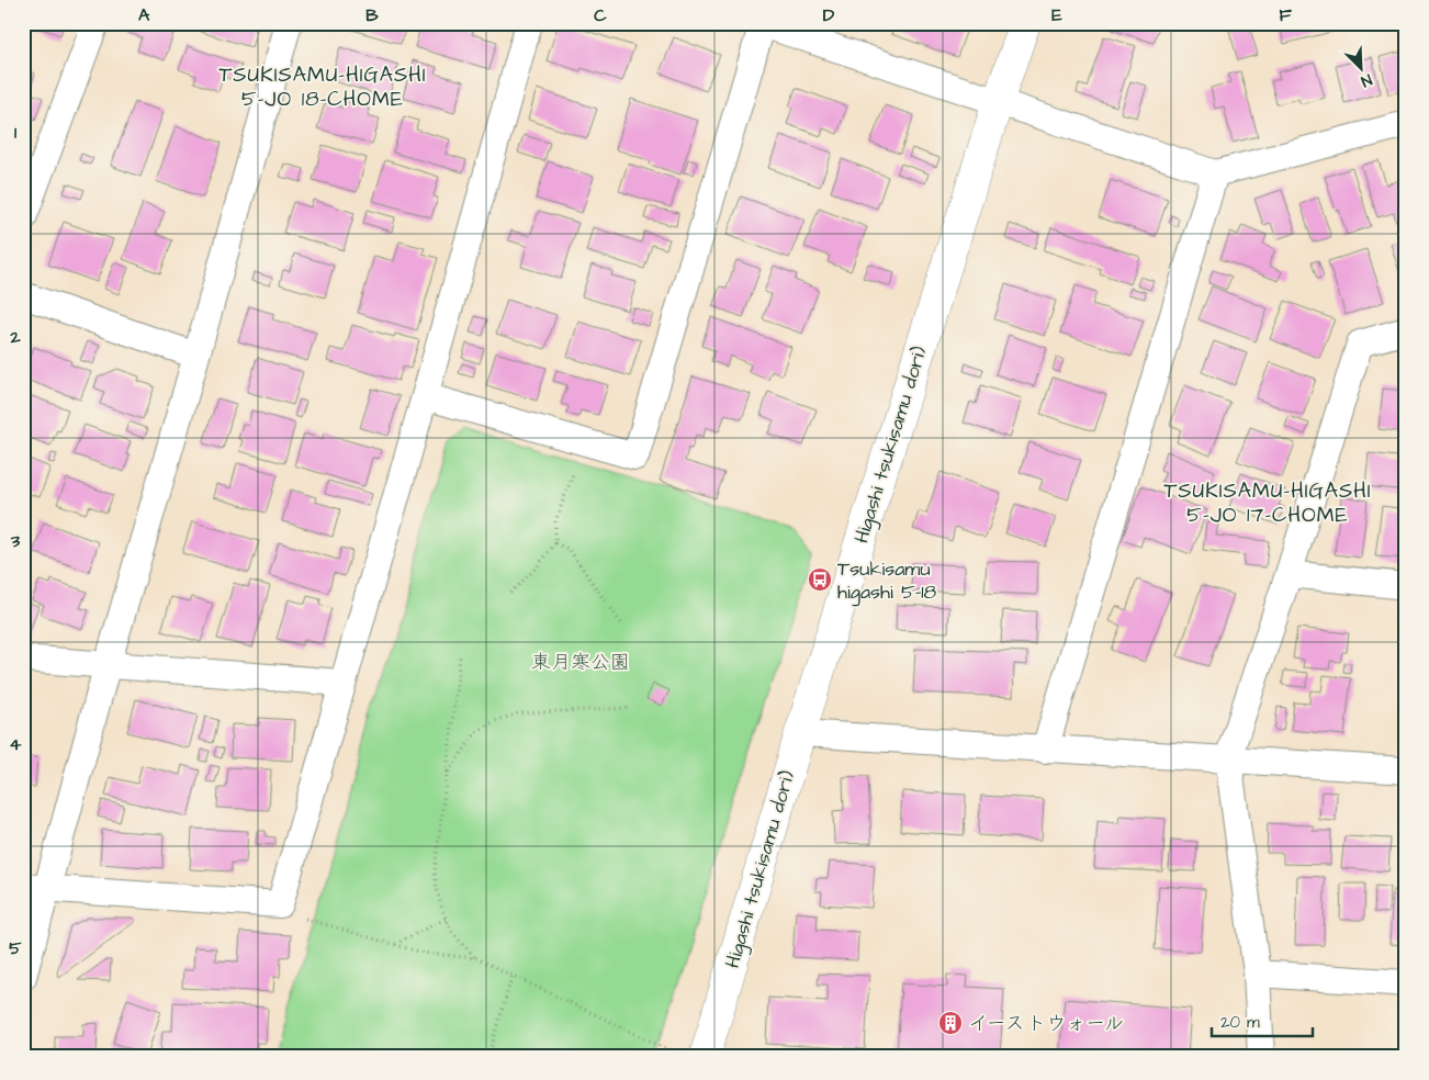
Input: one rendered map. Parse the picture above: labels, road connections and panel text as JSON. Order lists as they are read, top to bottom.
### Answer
{
  "streets": {
    "street": ["Higashi tsukisamu dori)"]
  },
  "districts": ["TSUKISAMU-HIGASHI 5-JO 18-CHOME", "TSUKISAMU-HIGASHI 5-JO 17-CHOME"],
  "parks": ["東月寒公園"],
  "places": {
    "bus stop": ["Tsukisamu higashi 5-18"],
    "building": ["イーストウォール"]
  },
  "scale_bar": "20 m",
  "north": "bottom right",
  "grid": {
    "columns": [
      "A",
      "B",
      "C",
      "D",
      "E",
      "F"
    ],
    "rows": [
      "1",
      "2",
      "3",
      "4",
      "5"
    ]
  }
}
